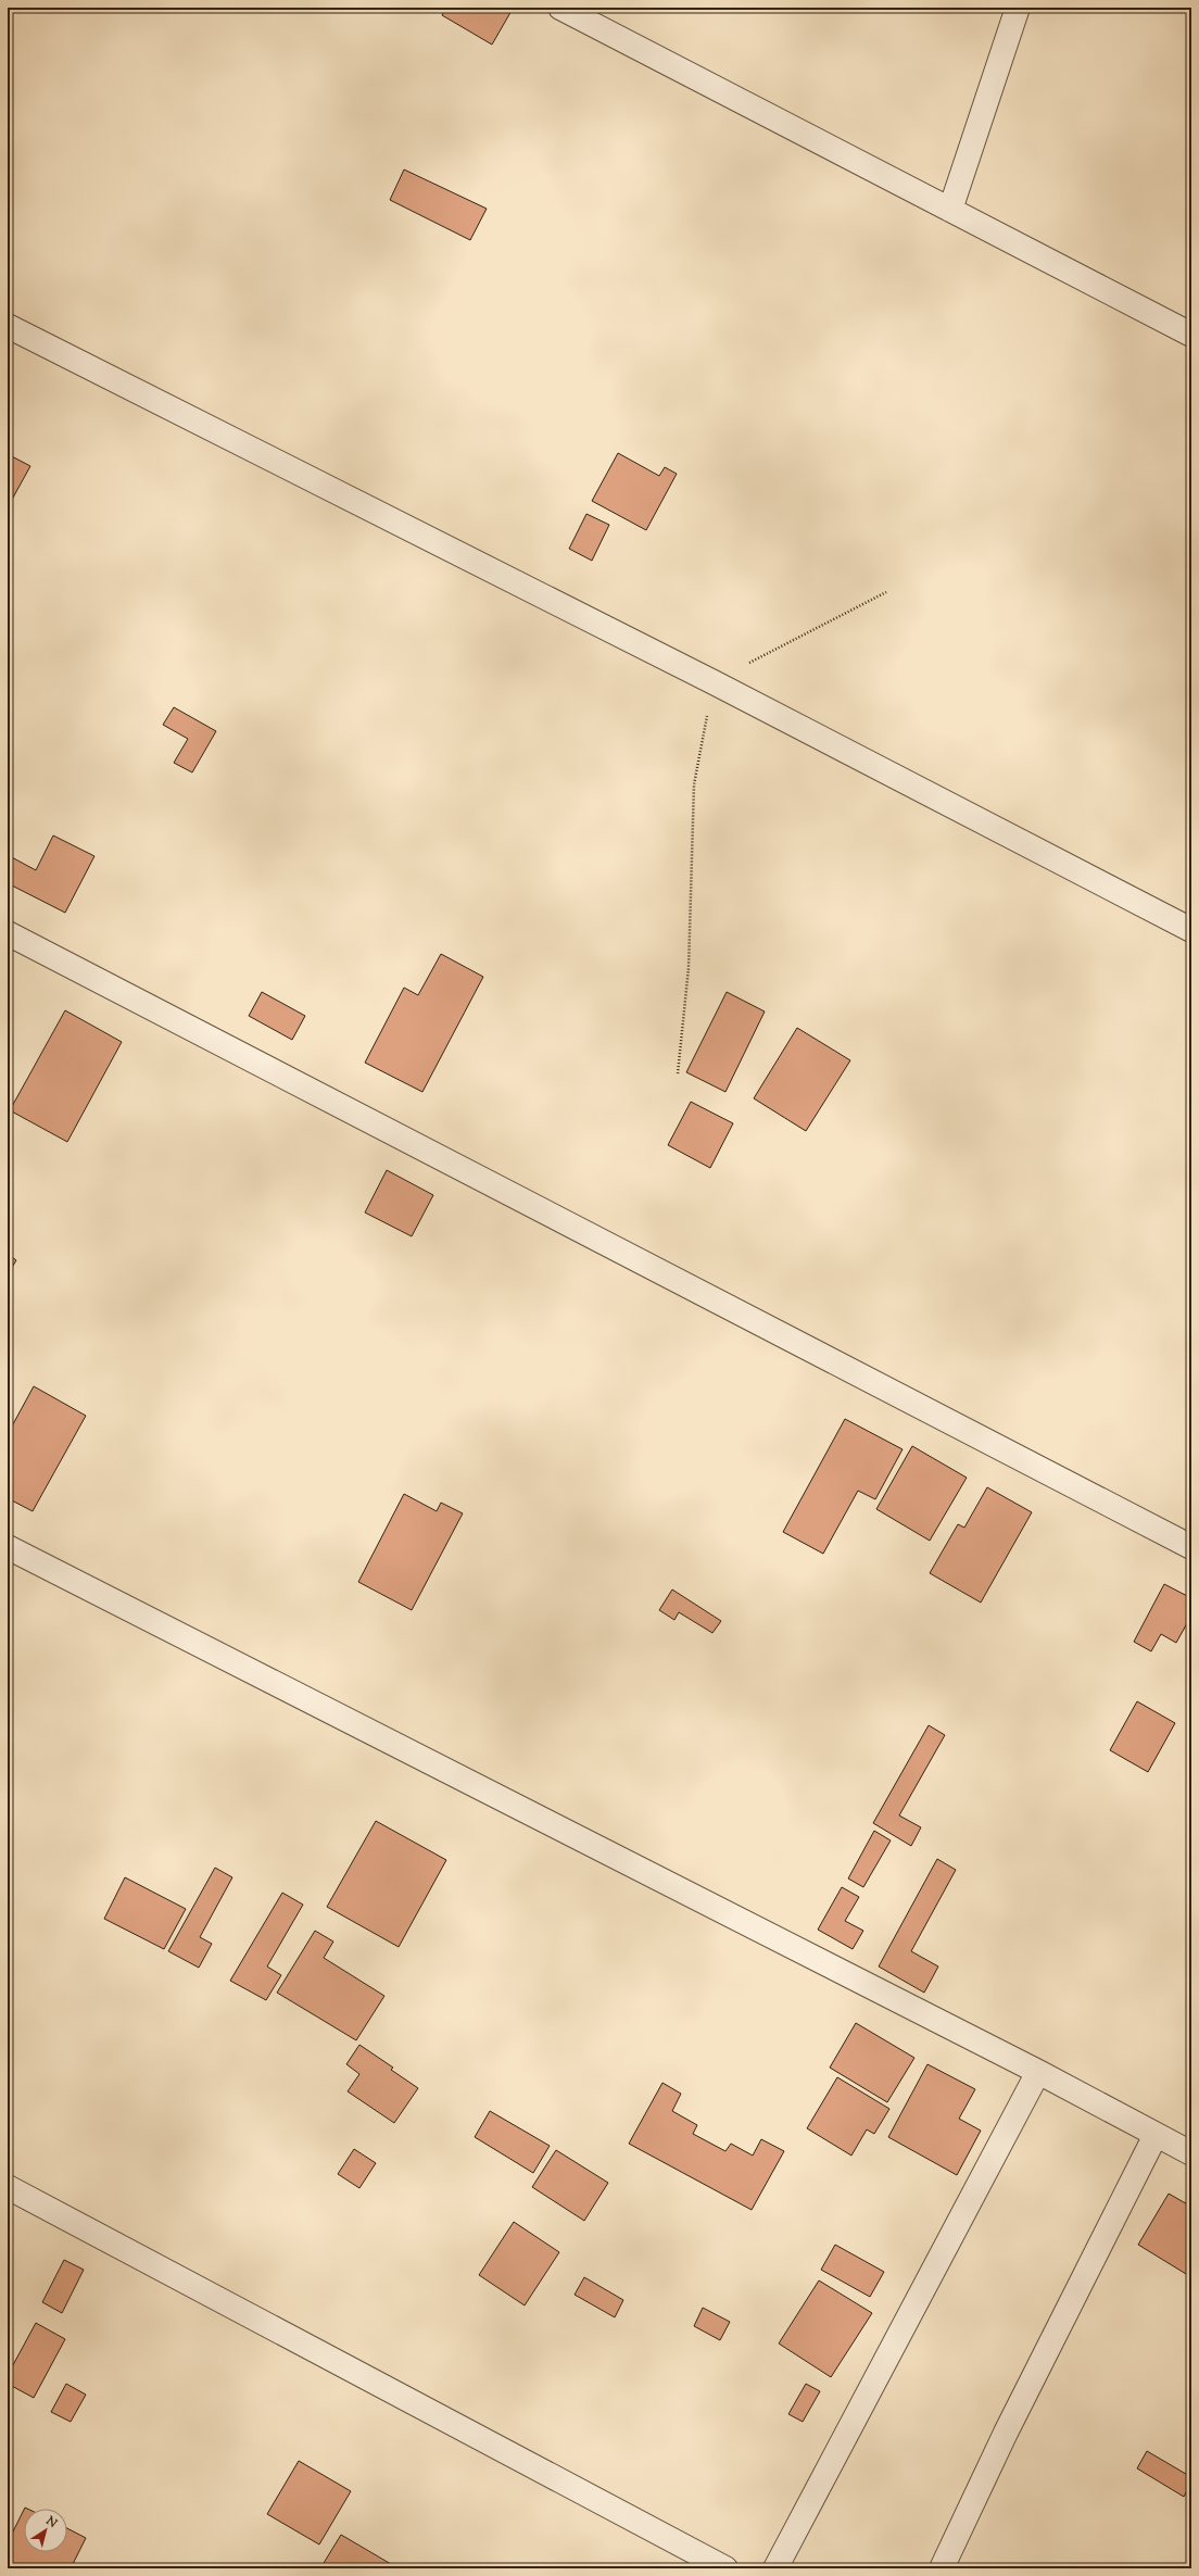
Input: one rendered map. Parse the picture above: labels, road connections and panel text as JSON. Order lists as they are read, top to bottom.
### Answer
{
  "north": "top right"
}
